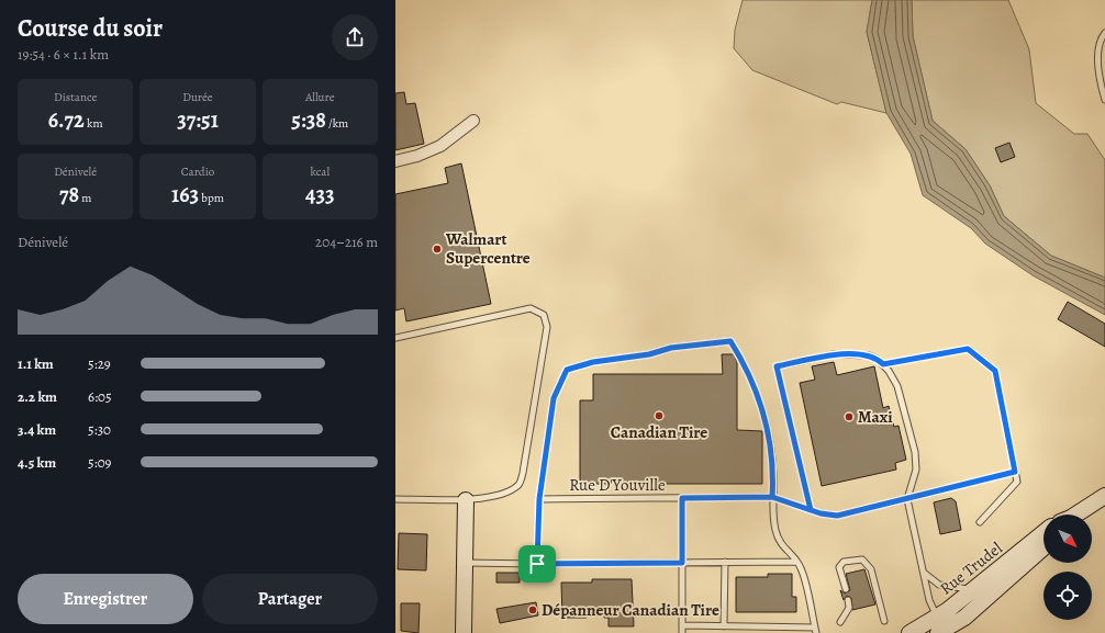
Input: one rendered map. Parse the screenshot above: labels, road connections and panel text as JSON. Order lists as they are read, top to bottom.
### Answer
{
  "streets": {
    "main road": ["Rue Trudel"],
    "lane": ["Rue D'Youville"]
  },
  "places": [
    "Walmart Supercentre",
    "Canadian Tire",
    "Maxi",
    "Dépanneur Canadian Tire"
  ],
  "north": "bottom right",
  "page": {
    "heading": ["Course du soir", "19:54 · 6 × 1.1 km"],
    "stats": [
      ["Distance", "6.72 km"],
      ["Durée", "37:51"],
      ["Allure", "5:38 /km"],
      ["Dénivelé", "78 m"],
      ["Cardio", "163 bpm"],
      ["kcal", "433"]
    ],
    "chart": ["Dénivelé", "204–216 m"],
    "list": [
      {
        "name": "1.1 km",
        "note": "5:29"
      },
      {
        "name": "2.2 km",
        "note": "6:05"
      },
      {
        "name": "3.4 km",
        "note": "5:30"
      },
      {
        "name": "4.5 km",
        "note": "5:09"
      }
    ],
    "buttons": ["Enregistrer", "Partager"]
  }
}
